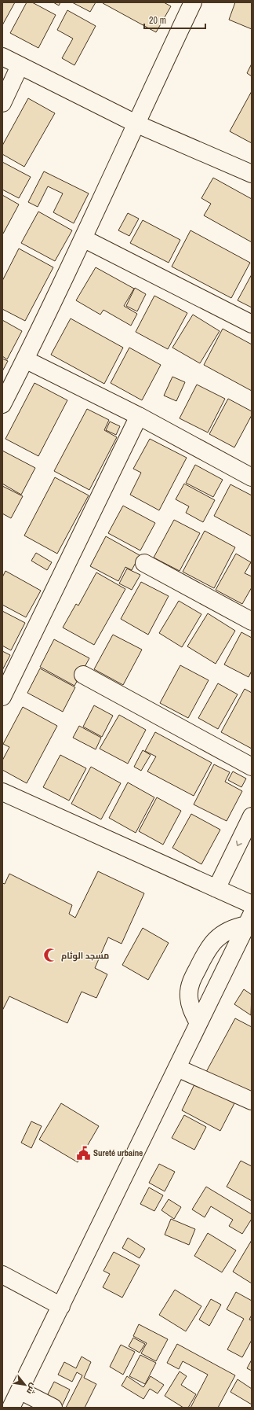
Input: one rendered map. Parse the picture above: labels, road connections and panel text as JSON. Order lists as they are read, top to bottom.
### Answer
{
  "places": {
    "mosque": ["مسجد الوئام"],
    "public building": ["Sureté urbaine"]
  },
  "scale_bar": "20 m",
  "north": "bottom right"
}
